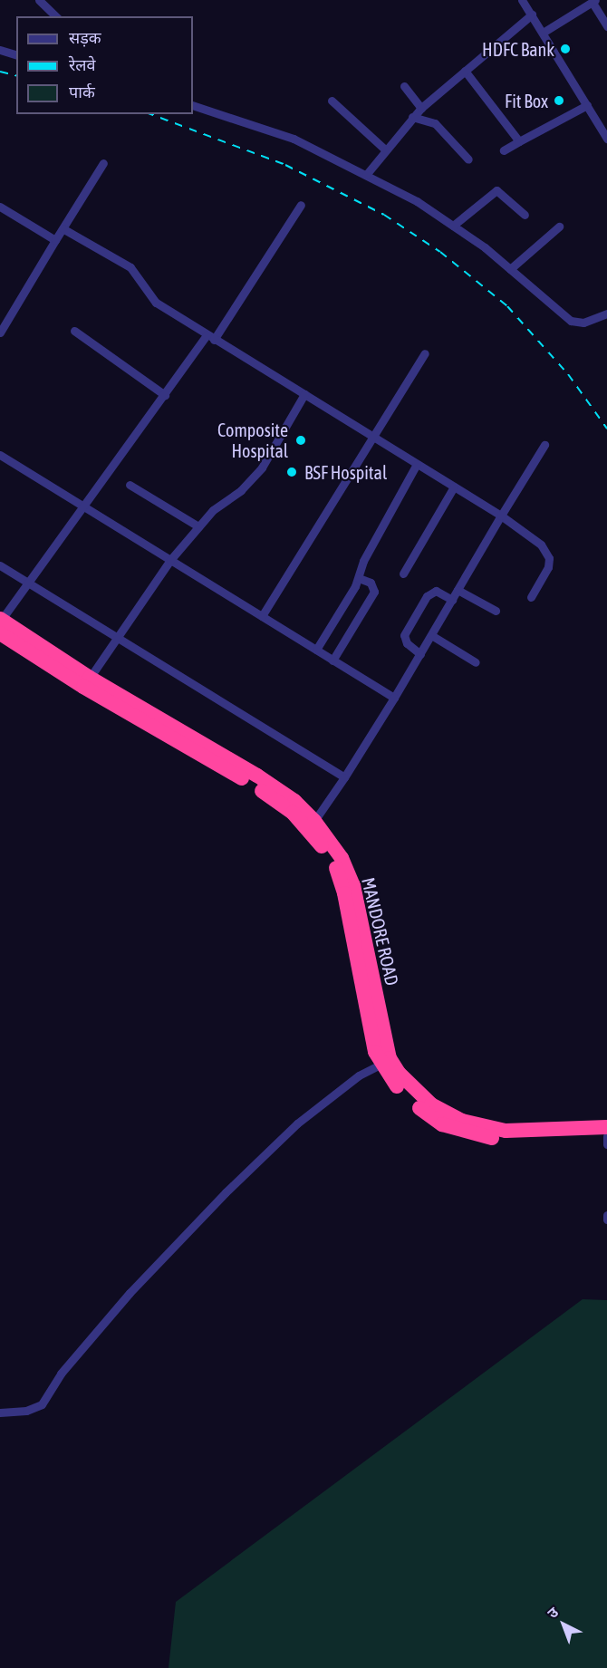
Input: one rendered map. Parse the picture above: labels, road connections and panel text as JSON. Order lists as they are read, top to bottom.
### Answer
{
  "streets": {
    "highway": ["MANDORE ROAD"]
  },
  "places": [
    "HDFC Bank",
    "Fit Box",
    "Composite Hospital",
    "BSF Hospital"
  ],
  "legend": ["सड़क", "रेलवे", "पार्क"],
  "north": "top left"
}
